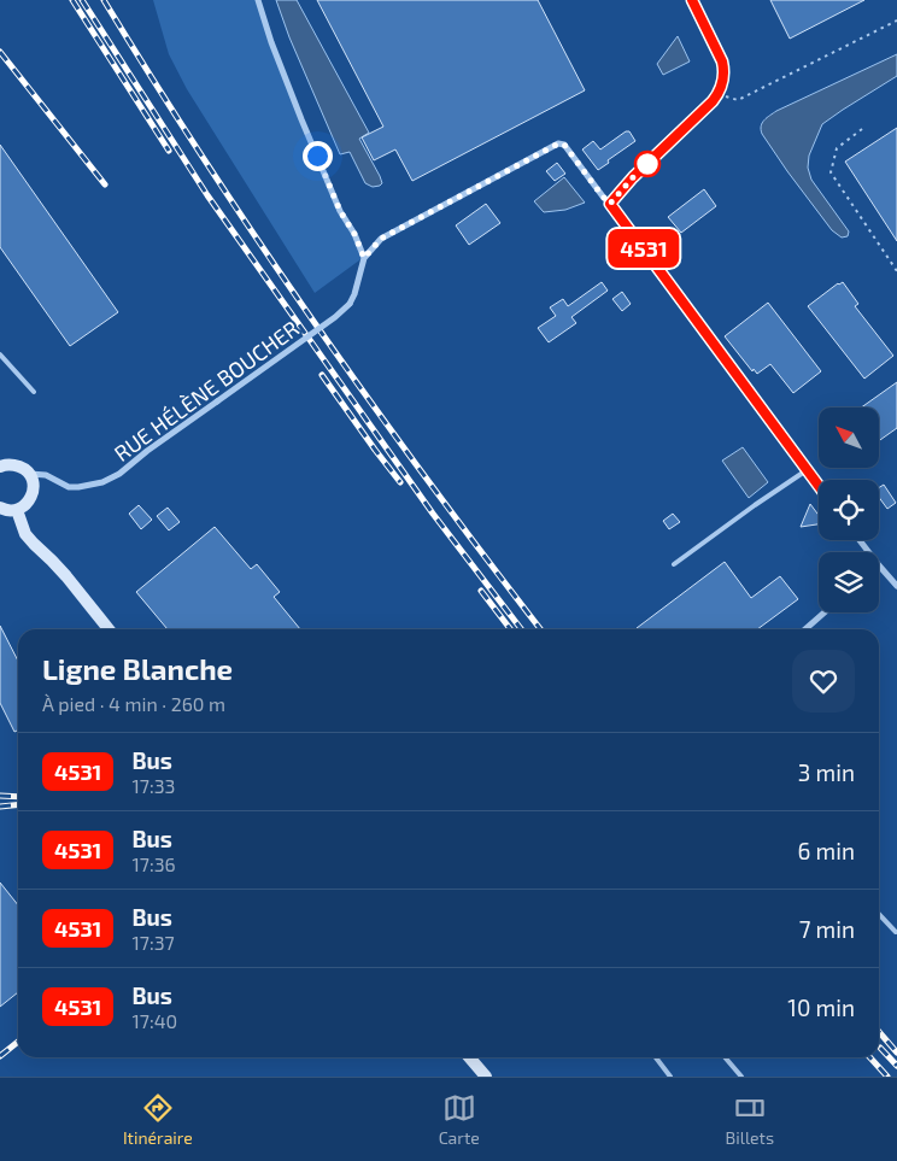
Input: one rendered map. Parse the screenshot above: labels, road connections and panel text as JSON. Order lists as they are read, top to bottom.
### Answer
{
  "streets": {
    "street": ["RUE HÉLÈNE BOUCHER"]
  },
  "lines": ["bus line 4531"],
  "north": "top left",
  "page": {
    "on_map": "4531",
    "heading": ["Ligne Blanche", "À pied · 4 min · 260 m"],
    "list": [
      {
        "mark": "4531",
        "name": "Bus",
        "note": "17:33",
        "value": "3 min"
      },
      {
        "mark": "4531",
        "name": "Bus",
        "note": "17:36",
        "value": "6 min"
      },
      {
        "mark": "4531",
        "name": "Bus",
        "note": "17:37",
        "value": "7 min"
      },
      {
        "mark": "4531",
        "name": "Bus",
        "note": "17:40",
        "value": "10 min"
      }
    ],
    "tabs": ["Itinéraire", "Carte", "Billets"]
  }
}
